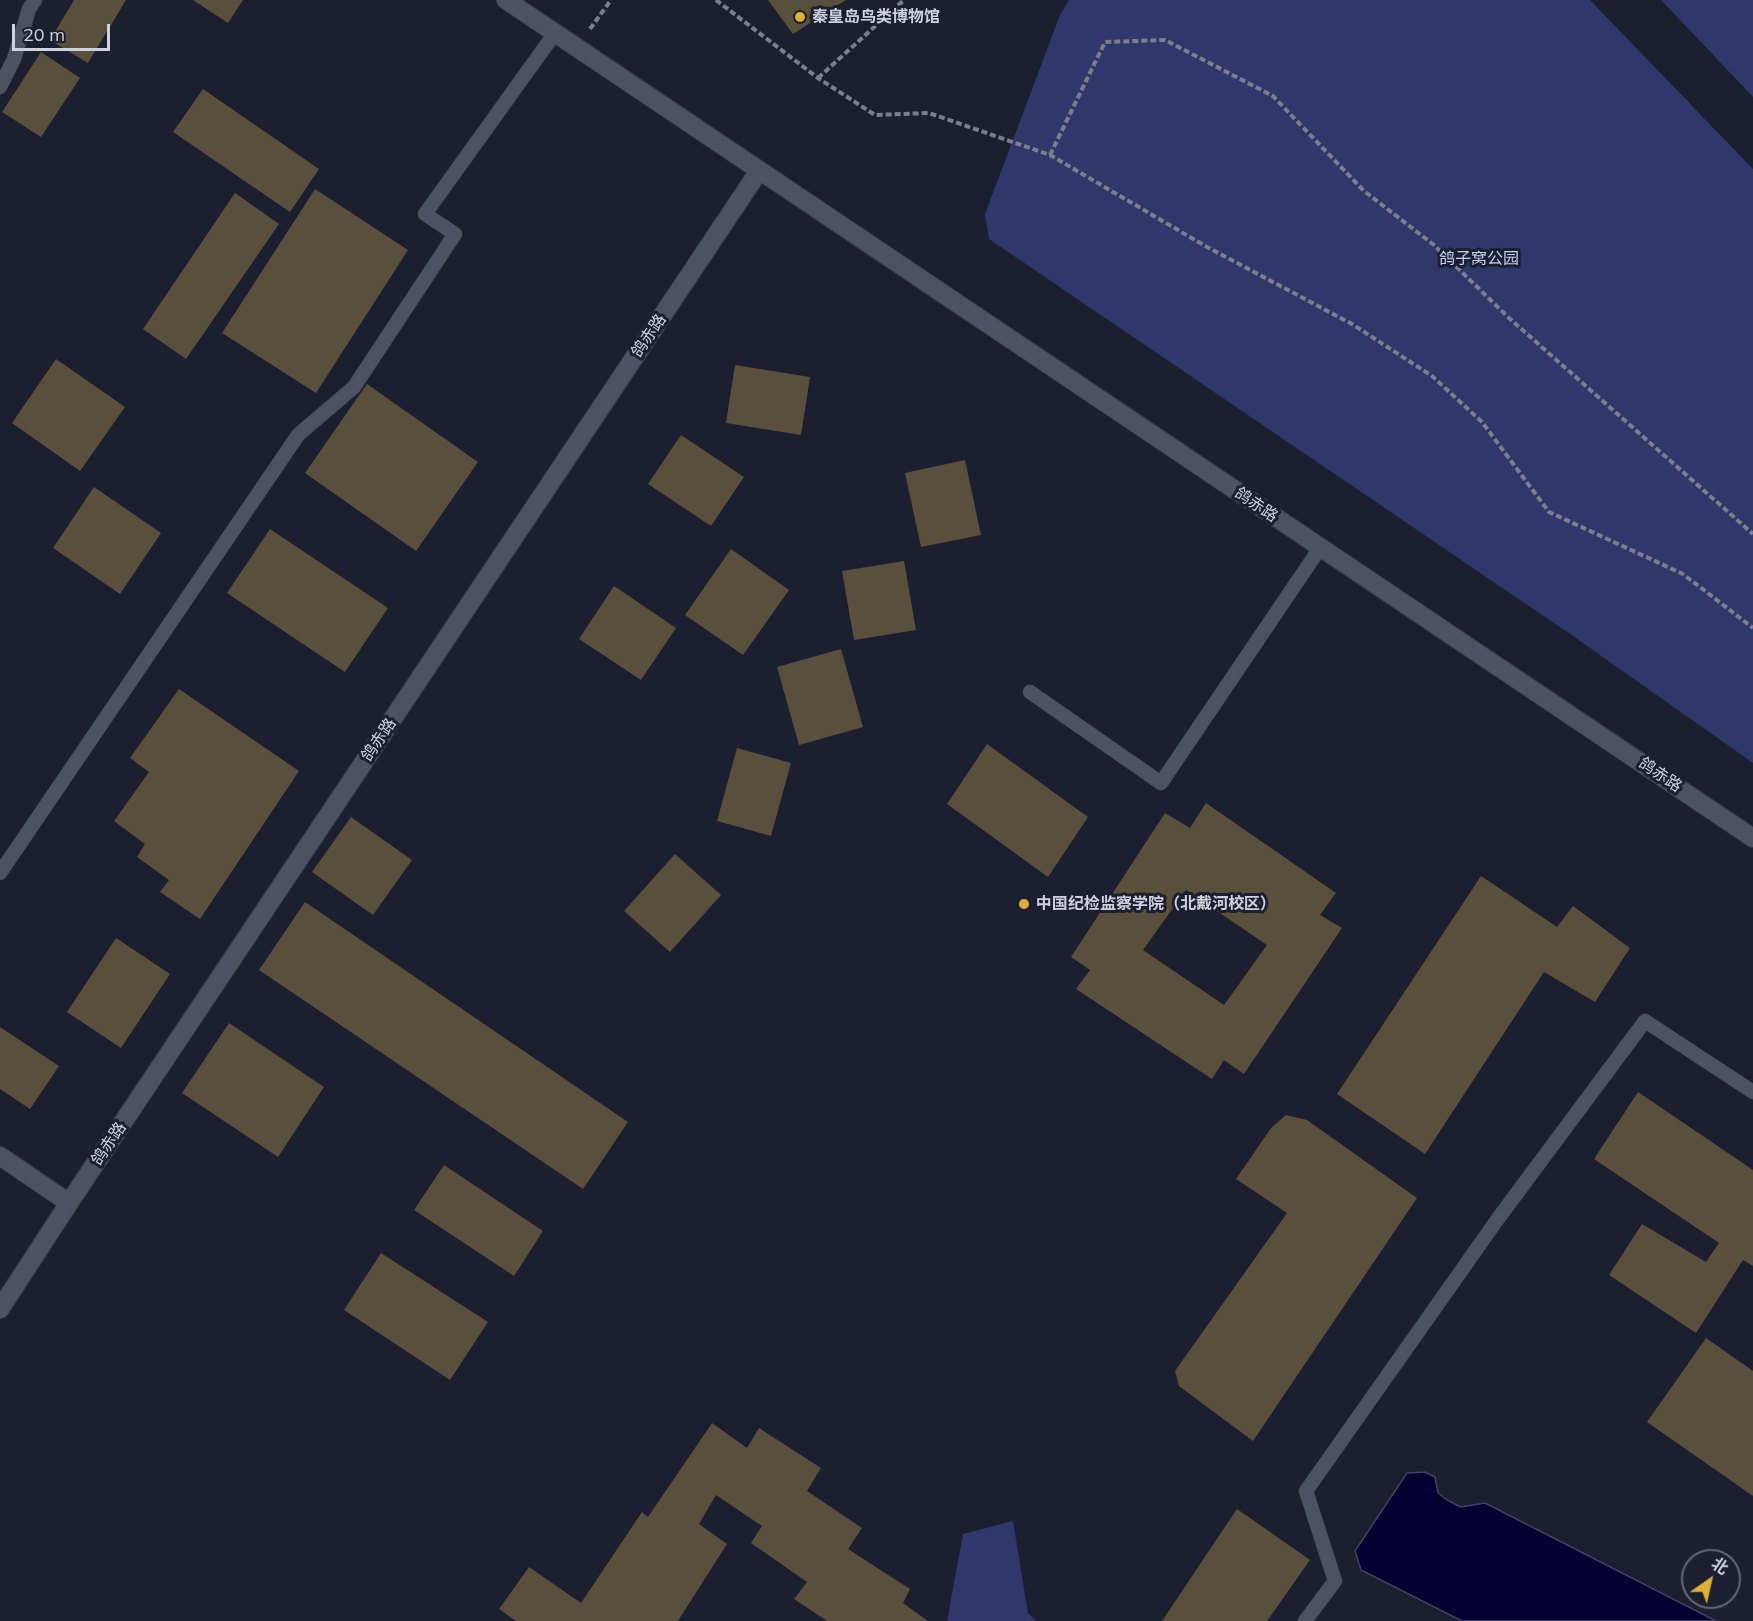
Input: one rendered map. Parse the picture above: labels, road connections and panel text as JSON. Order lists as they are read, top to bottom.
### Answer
{
  "streets": {
    "main road": ["鸽赤路"]
  },
  "parks": ["鸽子窝公园"],
  "places": ["秦皇岛鸟类博物馆", "中国纪检监察学院（北戴河校区）"],
  "scale_bar": "20 m",
  "north": "top right"
}
